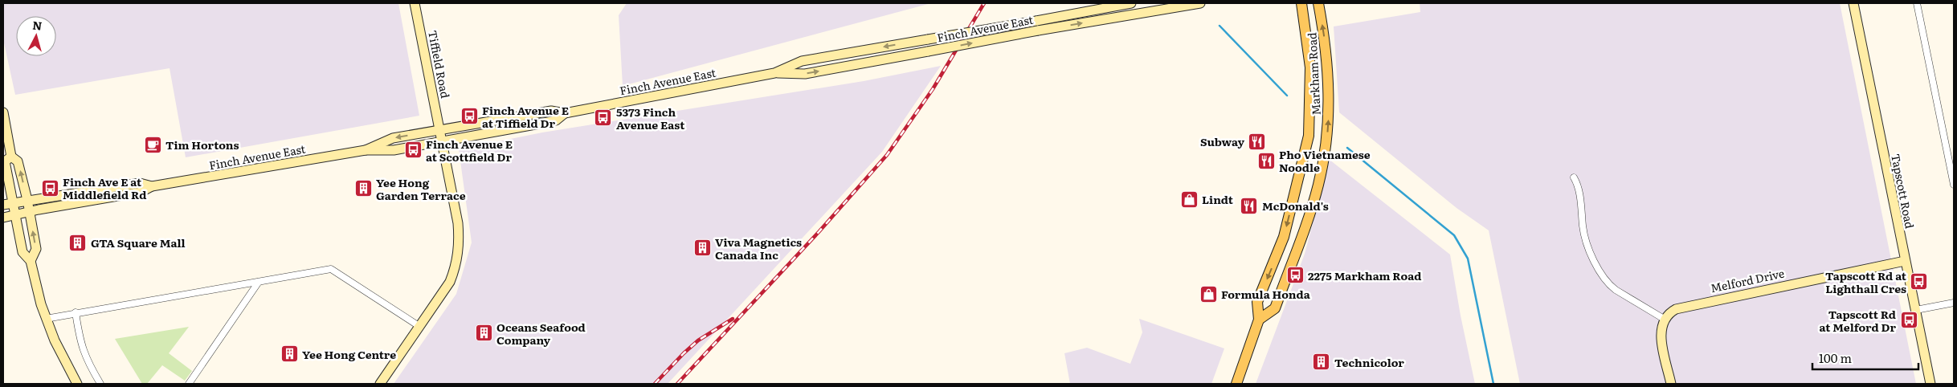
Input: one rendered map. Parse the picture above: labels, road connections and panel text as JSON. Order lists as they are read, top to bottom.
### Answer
{
  "streets": {
    "main road": [
      "Finch Avenue East",
      "Tiffield Road",
      "Markham Road",
      "Tapscott Road",
      "Melford Drive"
    ]
  },
  "crossings": [
    ["Finch Avenue East", "Tiffield Road"],
    ["Tapscott Road", "Melford Drive"]
  ],
  "places": {
    "bus stop": [
      "Finch Avenue E at Tiffield Dr",
      "5373 Finch Avenue East",
      "Finch Avenue E at Scottfield Dr",
      "Finch Ave E at Middlefield Rd",
      "2275 Markham Road",
      "Tapscott Rd at Lighthall Cres",
      "Tapscott Rd at Melford Dr"
    ],
    "restaurant": ["Subway", "Pho Vietnamese Noodle", "McDonald's"],
    "cafe": ["Tim Hortons"],
    "building": [
      "Yee Hong Garden Terrace",
      "GTA Square Mall",
      "Viva Magnetics Canada Inc",
      "Oceans Seafood Company",
      "Yee Hong Centre",
      "Technicolor"
    ],
    "shop": ["Lindt", "Formula Honda"]
  },
  "scale_bar": "100 m",
  "north": "top"
}
